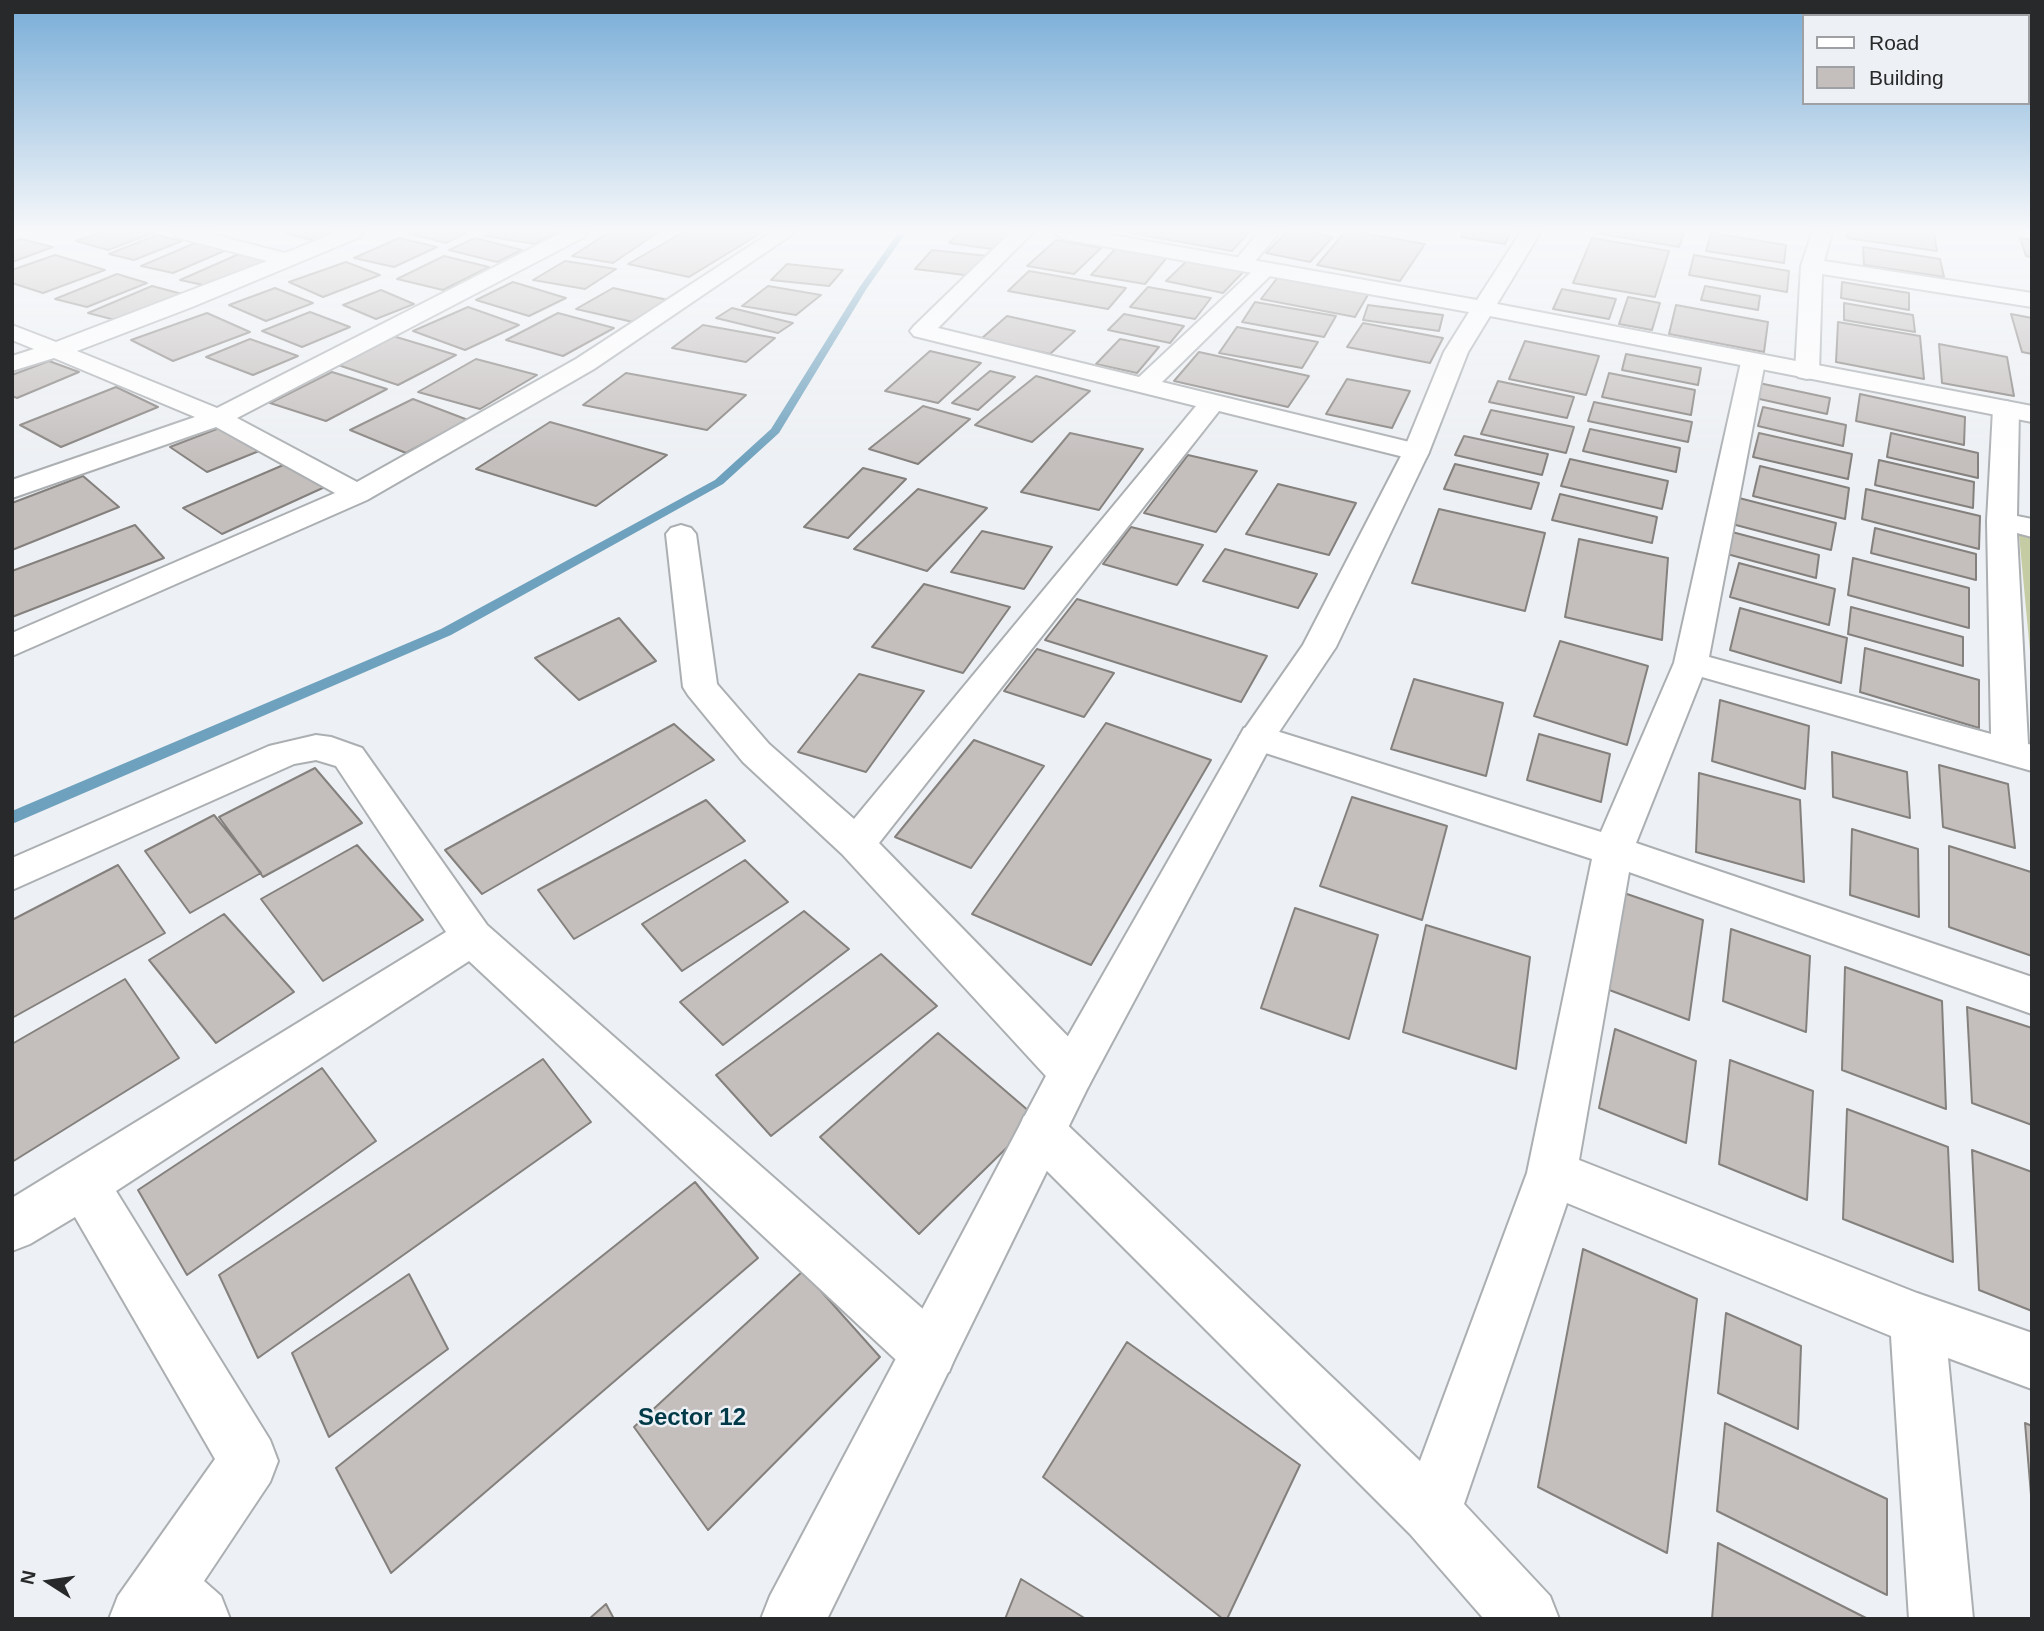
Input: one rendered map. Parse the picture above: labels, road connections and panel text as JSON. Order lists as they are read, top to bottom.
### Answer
{
  "districts": ["Sector 12"],
  "legend": ["Road", "Building"],
  "north": "left"
}
